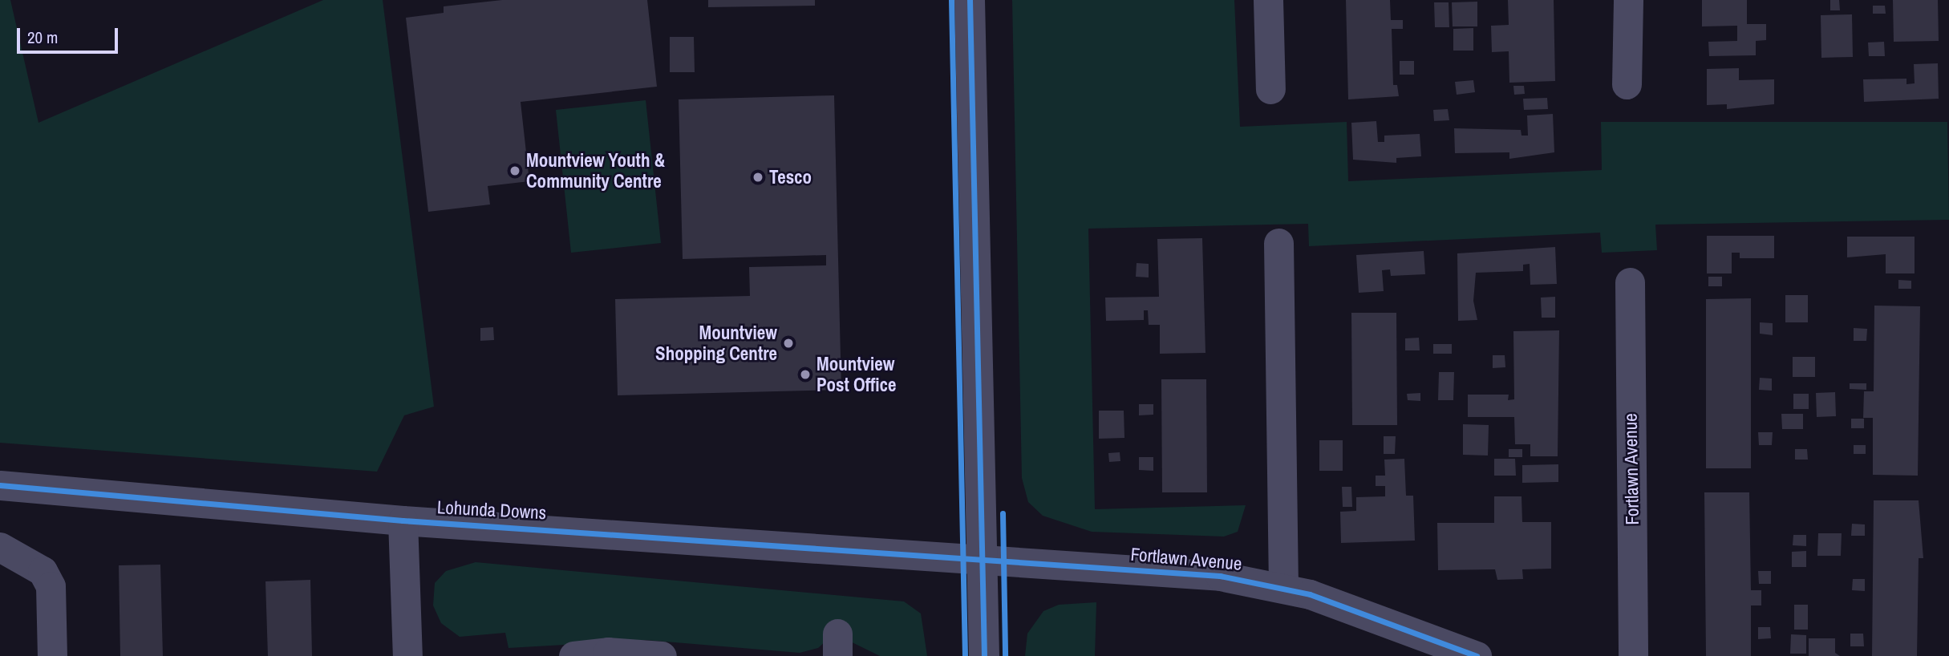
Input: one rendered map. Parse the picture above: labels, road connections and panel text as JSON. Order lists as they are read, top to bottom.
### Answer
{
  "streets": {
    "street": ["Fortlawn Avenue", "Lohunda Downs"]
  },
  "crossings": [
    ["Fortlawn Avenue", "Lohunda Downs"]
  ],
  "places": [
    "Mountview Youth & Community Centre",
    "Tesco",
    "Mountview Shopping Centre",
    "Mountview Post Office"
  ],
  "scale_bar": "20 m"
}
